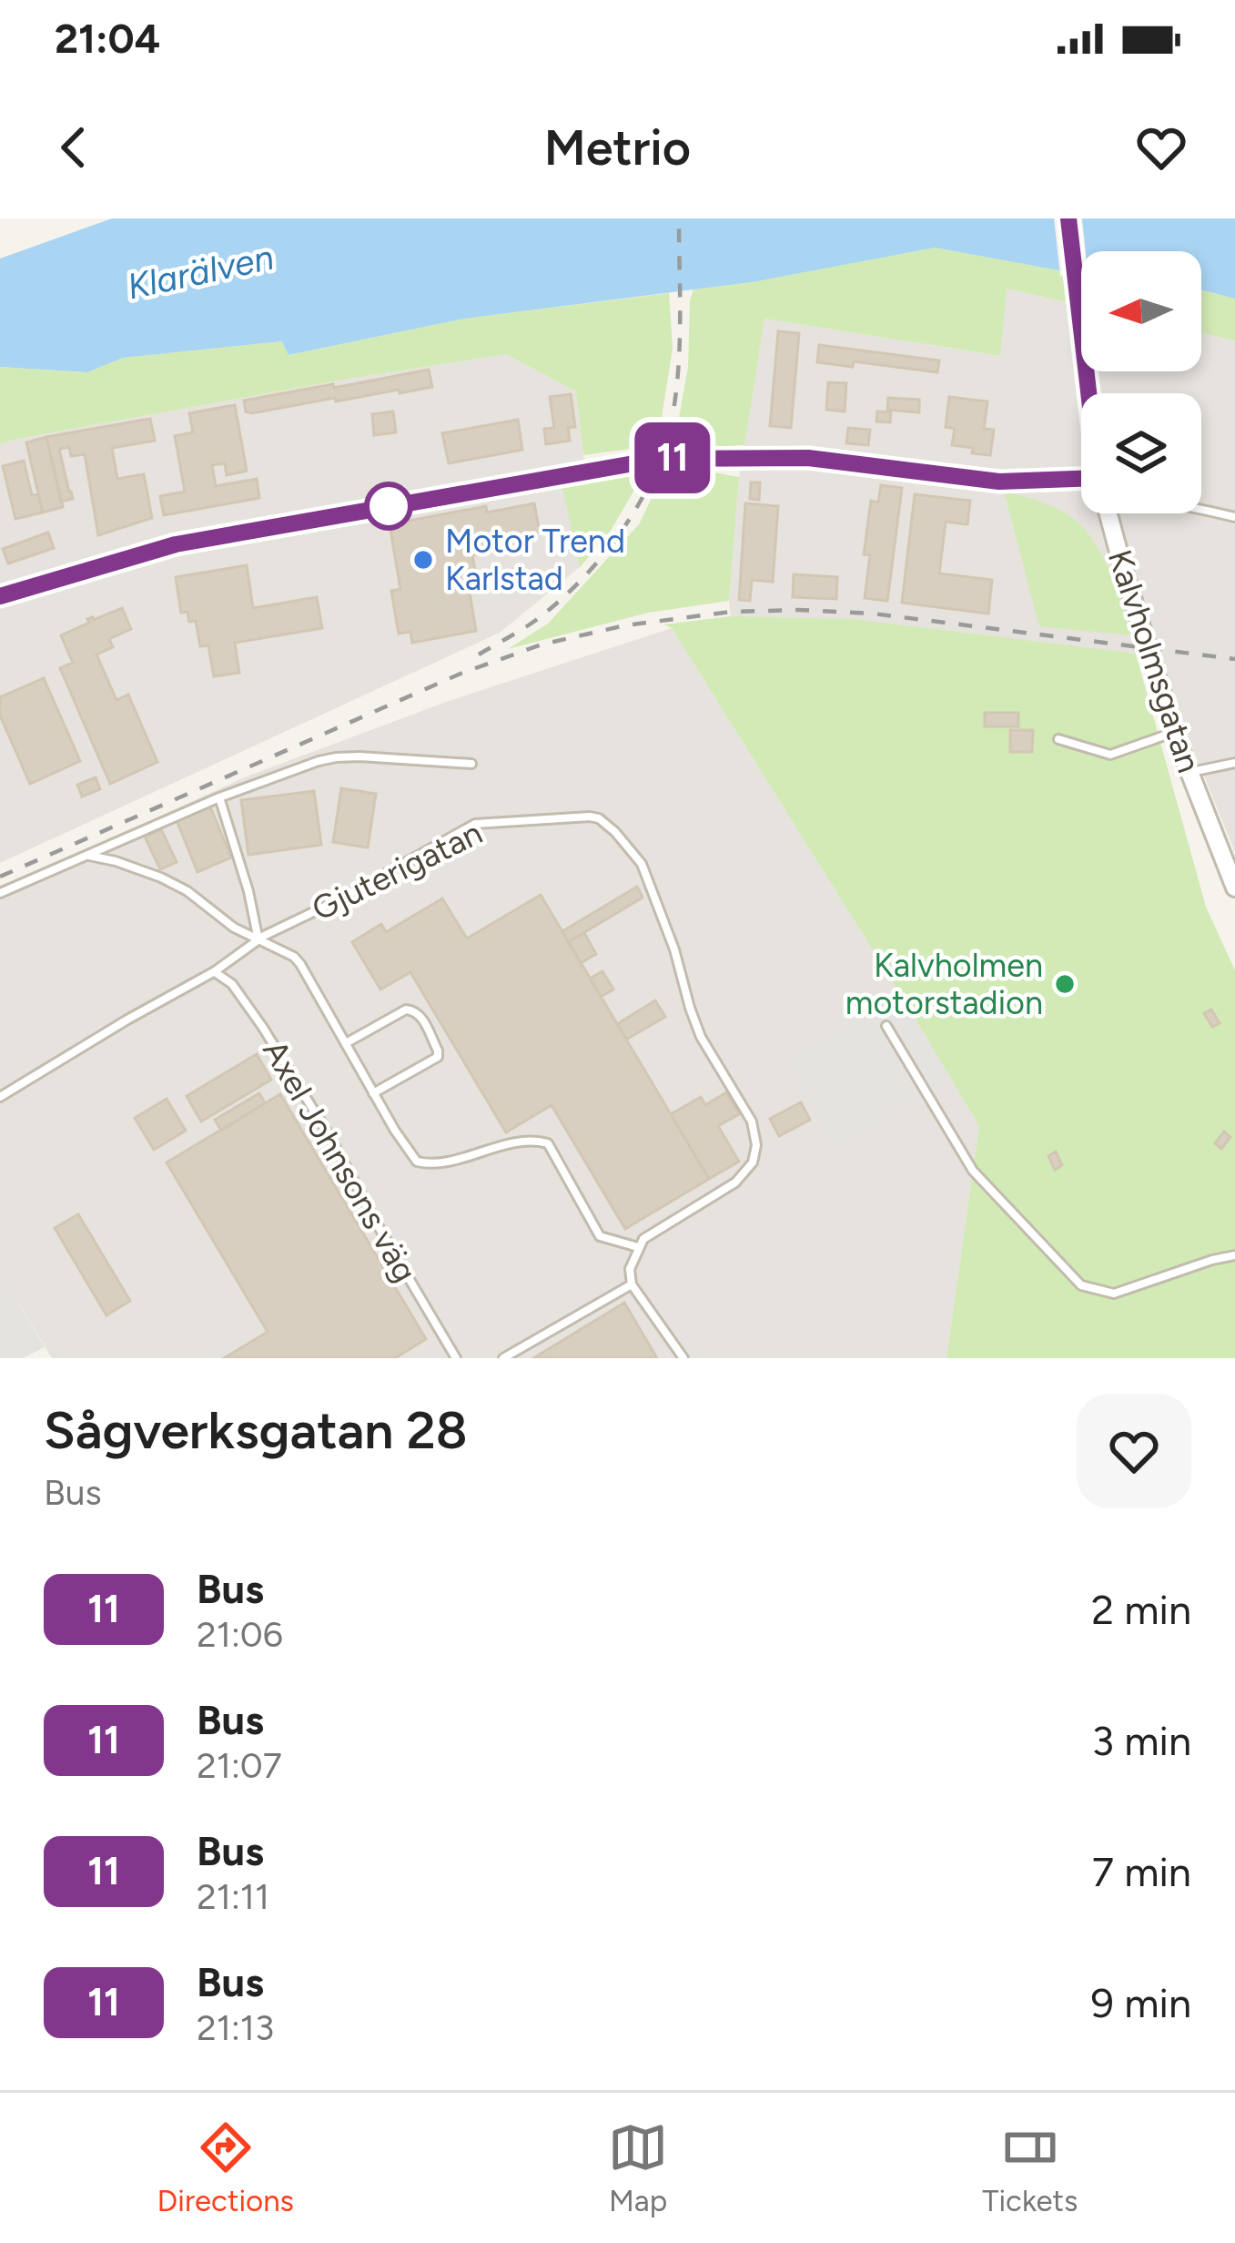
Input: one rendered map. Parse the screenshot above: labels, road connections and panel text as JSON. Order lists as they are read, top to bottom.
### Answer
{
  "streets": {
    "street": ["Kalvholmsgatan"],
    "lane": ["Gjuterigatan", "Axel Johnsons väg"]
  },
  "crossings": [
    ["Gjuterigatan", "Axel Johnsons väg"]
  ],
  "water": ["Klarälven"],
  "places": ["Motor Trend Karlstad", "Kalvholmen motorstadion"],
  "lines": ["bus line 11"],
  "north": "left",
  "page": {
    "status": "21:04",
    "header": "Metrio",
    "on_map": "11",
    "heading": ["Sågverksgatan 28", "Bus"],
    "list": [
      {
        "mark": "11",
        "name": "Bus",
        "note": "21:06",
        "value": "2 min"
      },
      {
        "mark": "11",
        "name": "Bus",
        "note": "21:07",
        "value": "3 min"
      },
      {
        "mark": "11",
        "name": "Bus",
        "note": "21:11",
        "value": "7 min"
      },
      {
        "mark": "11",
        "name": "Bus",
        "note": "21:13",
        "value": "9 min"
      }
    ],
    "tabs": ["Directions", "Map", "Tickets"]
  }
}
